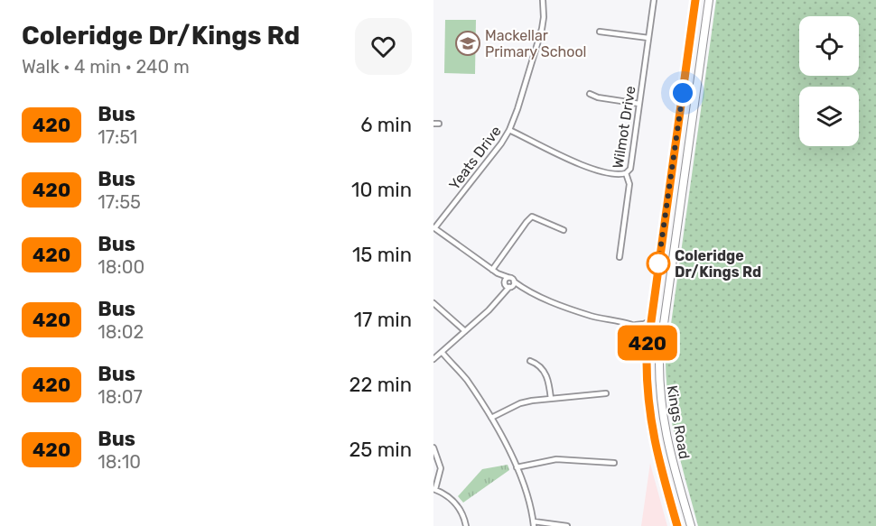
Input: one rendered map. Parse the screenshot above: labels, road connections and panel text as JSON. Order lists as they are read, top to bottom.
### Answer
{
  "streets": {
    "main road": ["Kings Road"],
    "street": ["Wilmot Drive", "Yeats Drive"]
  },
  "places": {
    "school or university": ["Mackellar Primary School"],
    "other": ["Coleridge Dr/Kings Rd"]
  },
  "lines": ["bus line 420"],
  "page": {
    "heading": ["Coleridge Dr/Kings Rd", "Walk · 4 min · 240 m"],
    "on_map": "420",
    "list": [
      {
        "mark": "420",
        "name": "Bus",
        "note": "17:51",
        "value": "6 min"
      },
      {
        "mark": "420",
        "name": "Bus",
        "note": "17:55",
        "value": "10 min"
      },
      {
        "mark": "420",
        "name": "Bus",
        "note": "18:00",
        "value": "15 min"
      },
      {
        "mark": "420",
        "name": "Bus",
        "note": "18:02",
        "value": "17 min"
      },
      {
        "mark": "420",
        "name": "Bus",
        "note": "18:07",
        "value": "22 min"
      },
      {
        "mark": "420",
        "name": "Bus",
        "note": "18:10",
        "value": "25 min"
      }
    ]
  }
}
